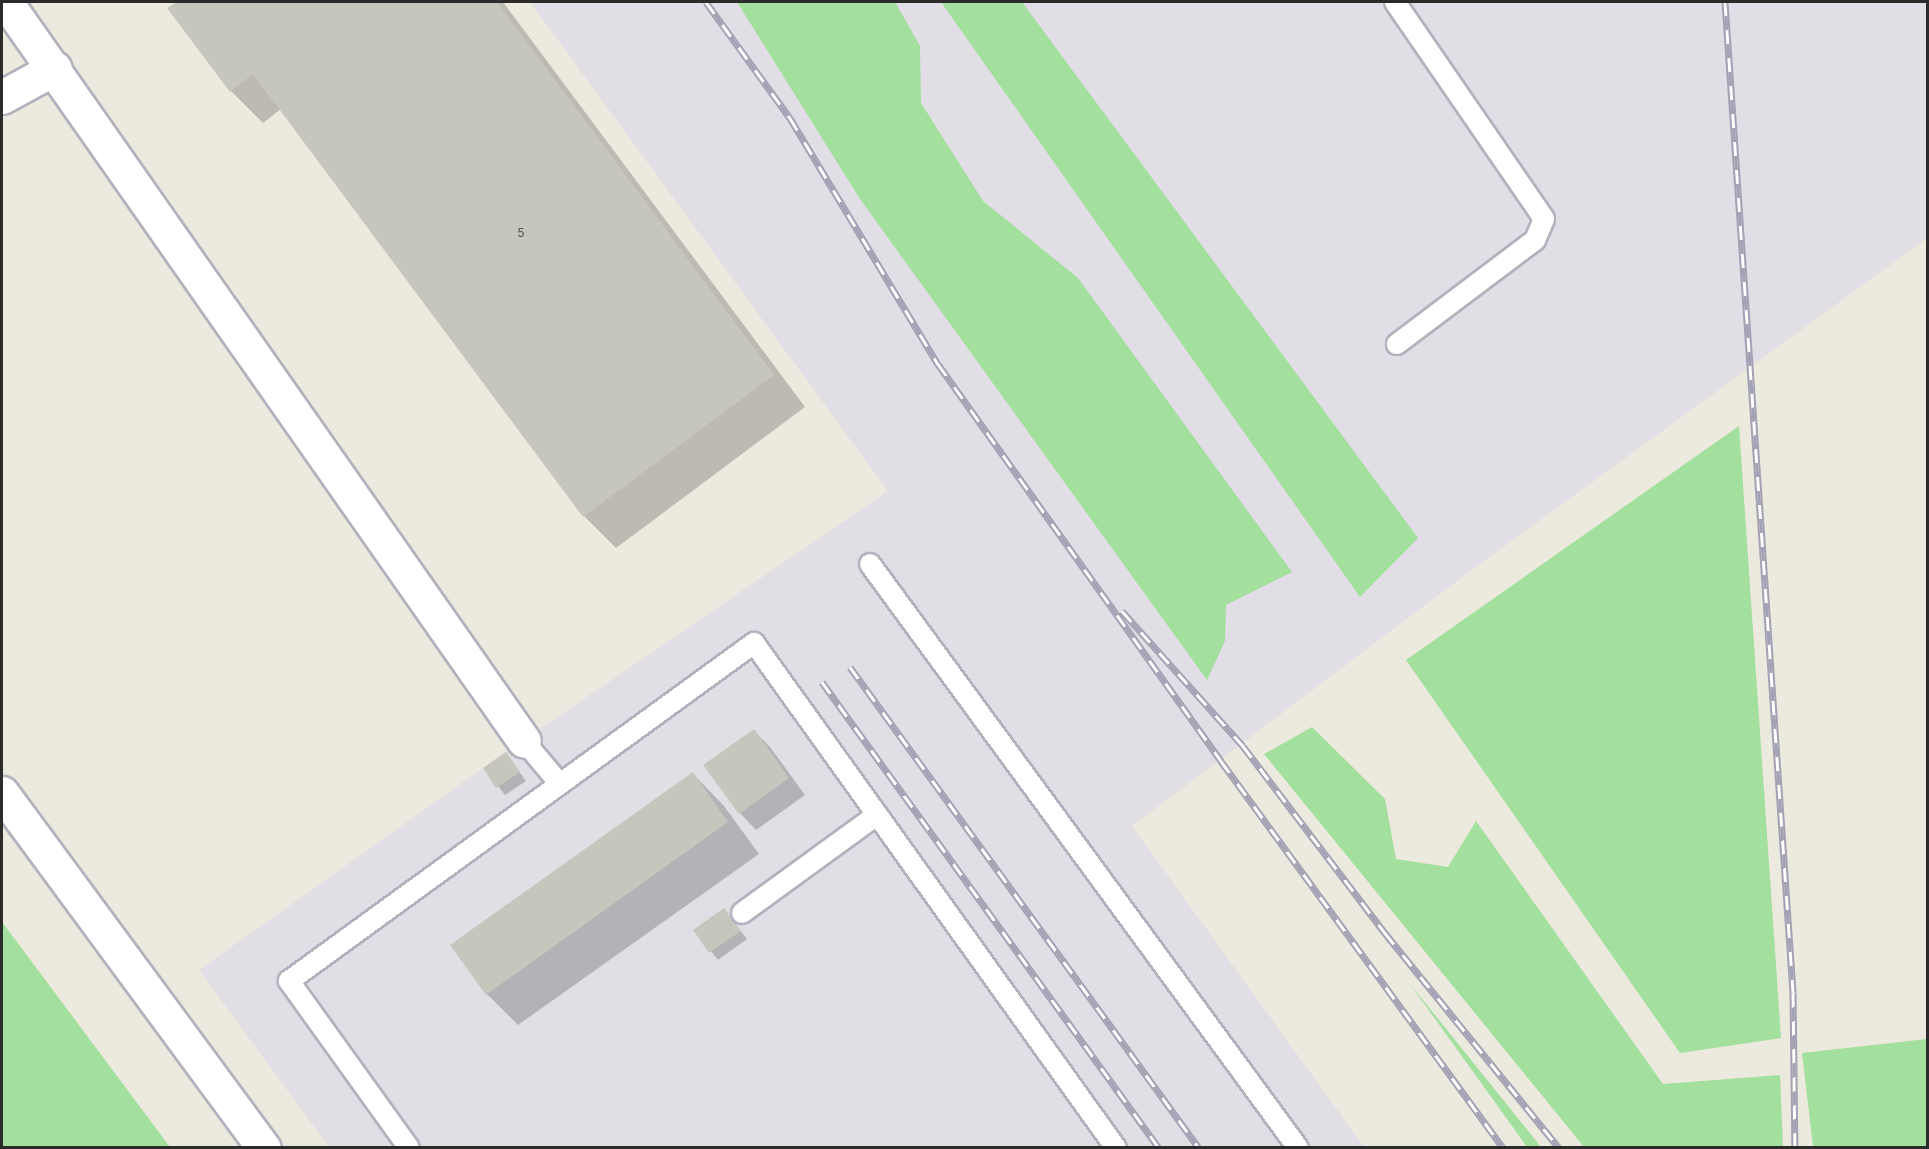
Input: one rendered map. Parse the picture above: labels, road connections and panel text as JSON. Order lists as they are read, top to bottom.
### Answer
{
  "house_numbers": ["5"]
}
